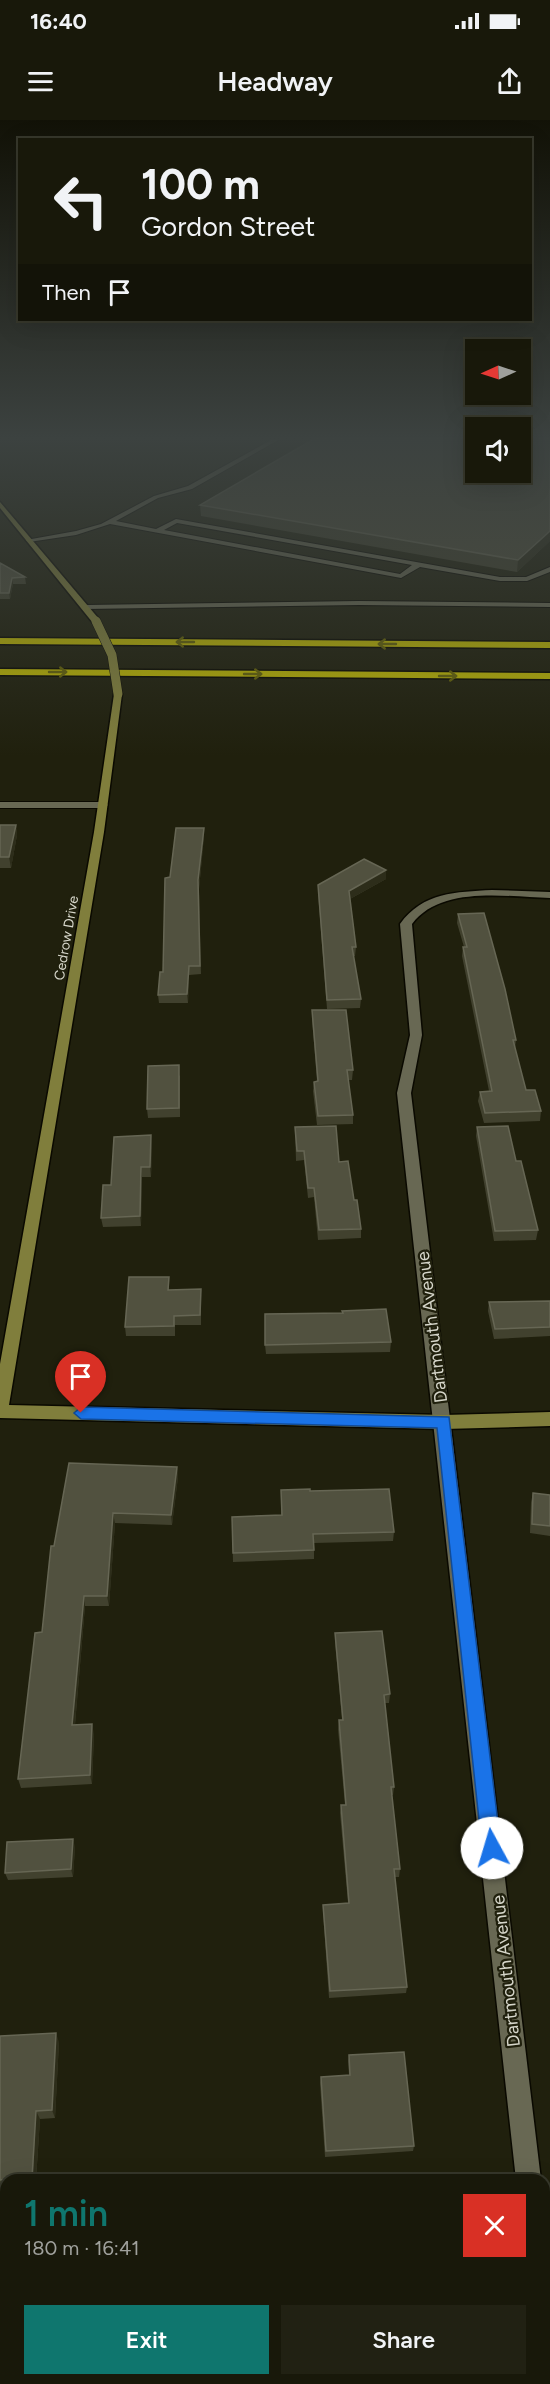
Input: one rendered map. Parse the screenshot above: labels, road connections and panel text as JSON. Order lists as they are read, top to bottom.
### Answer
{
  "streets": {
    "street": ["Cedrow Drive", "Dartmouth Avenue"]
  },
  "north": "left",
  "page": {
    "status": "16:40",
    "header": "Headway",
    "turn": ["100 m", "Gordon Street"],
    "then": "Then",
    "heading": ["1 min", "180 m · 16:41"],
    "buttons": ["Exit", "Share"]
  }
}
